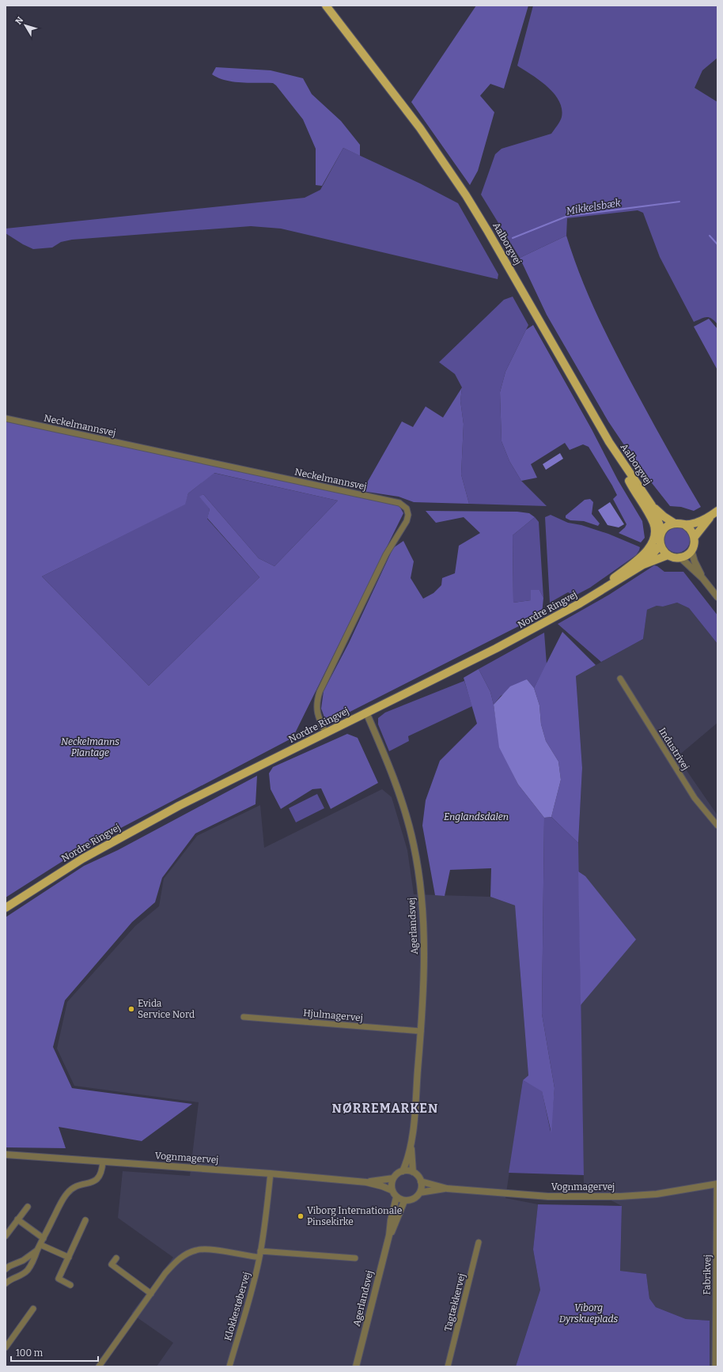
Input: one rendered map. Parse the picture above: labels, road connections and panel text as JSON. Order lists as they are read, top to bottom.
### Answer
{
  "streets": {
    "main road": ["Aalborgvej", "Nordre Ringvej"],
    "street": [
      "Neckelmannsvej",
      "Industrivej",
      "Agerlandsvej",
      "Hjulmagervej",
      "Vognmagervej",
      "Fabrikvej",
      "Tagtækkervej",
      "Klokkestøbervej"
    ]
  },
  "crossings": [
    ["Aalborgvej", "Nordre Ringvej"],
    ["Neckelmannsvej", "Nordre Ringvej"],
    ["Nordre Ringvej", "Agerlandsvej"],
    ["Agerlandsvej", "Hjulmagervej"],
    ["Agerlandsvej", "Vognmagervej"],
    ["Vognmagervej", "Fabrikvej"],
    ["Vognmagervej", "Klokkestøbervej"]
  ],
  "districts": ["NØRREMARKEN"],
  "water": ["Mikkelsbæk"],
  "parks": ["Neckelmanns Plantage", "Englandsdalen", "Viborg Dyrskueplads"],
  "places": ["Evida Service Nord", "Viborg Internationale Pinsekirke"],
  "scale_bar": "100 m",
  "north": "top left"
}
